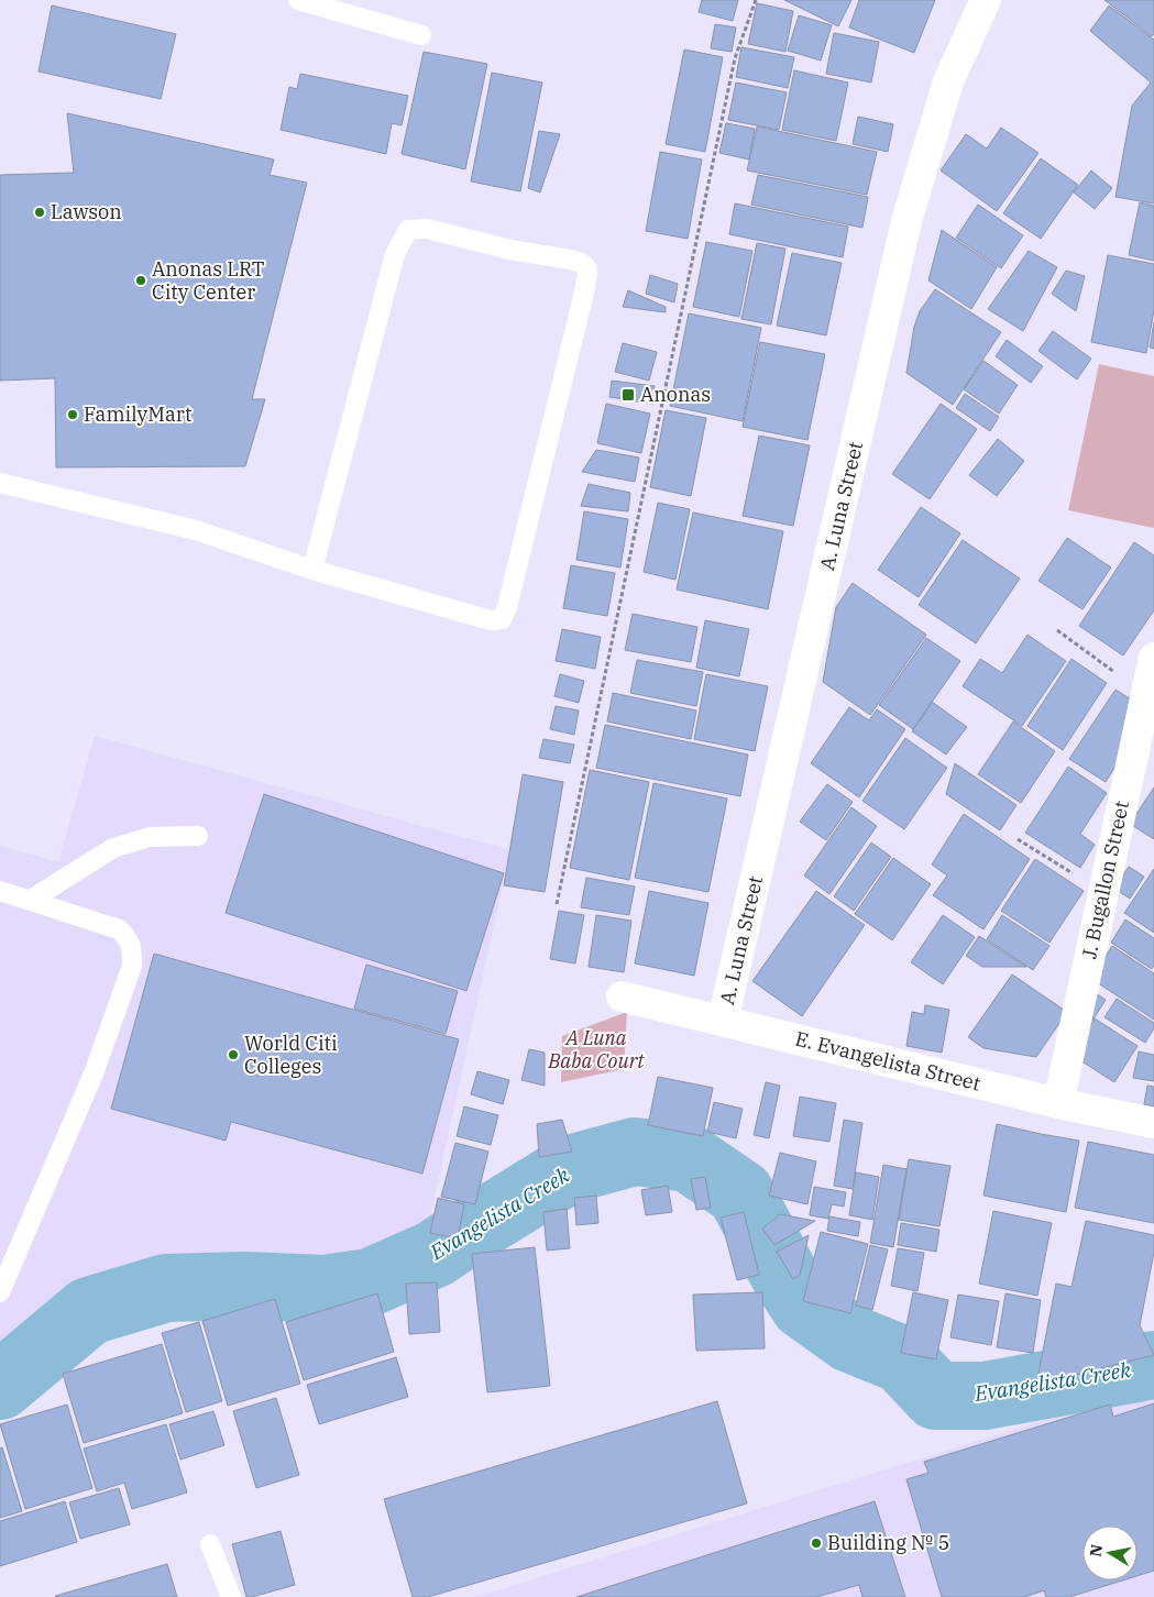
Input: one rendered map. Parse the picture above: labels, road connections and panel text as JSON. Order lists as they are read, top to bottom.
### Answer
{
  "streets": {
    "street": ["A. Luna Street", "J. Bugallon Street", "E. Evangelista Street"]
  },
  "crossings": [
    ["A. Luna Street", "E. Evangelista Street"],
    ["J. Bugallon Street", "E. Evangelista Street"]
  ],
  "water": ["Evangelista Creek"],
  "parks": ["A Luna Baba Court"],
  "places": {
    "other": [
      "Lawson",
      "Anonas LRT City Center",
      "FamilyMart",
      "World Citi Colleges",
      "Building № 5"
    ],
    "transit": ["Anonas"]
  },
  "north": "left"
}
